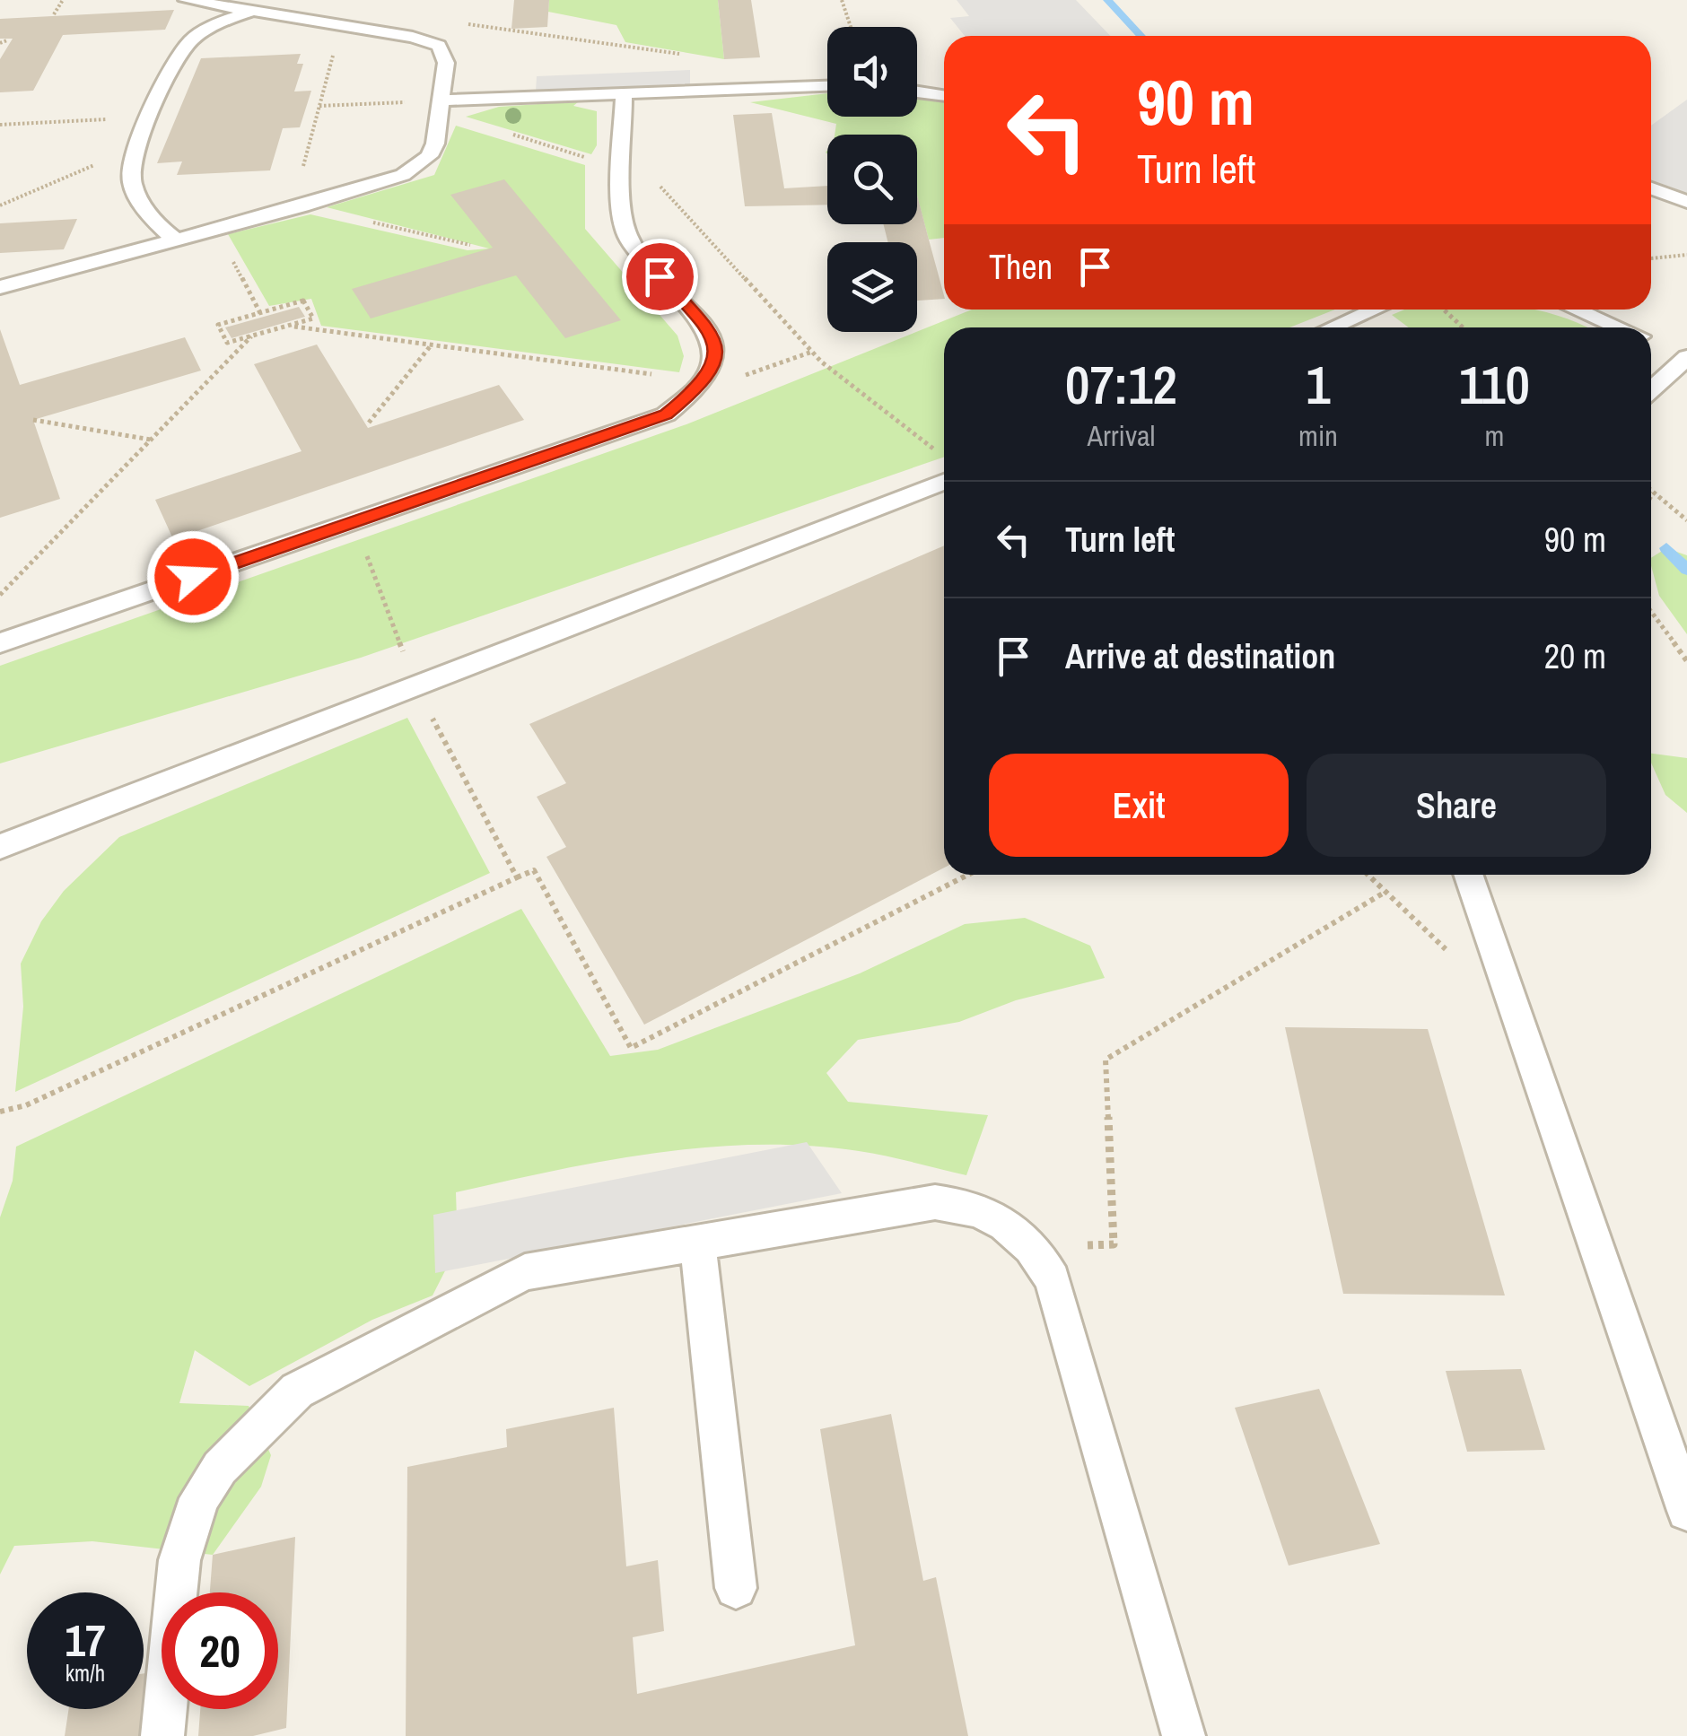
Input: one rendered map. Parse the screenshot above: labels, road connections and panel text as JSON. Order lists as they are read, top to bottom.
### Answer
{
  "page": {
    "turn": ["90 m", "Turn left"],
    "then": "Then",
    "eta": [
      "07:12",
      "Arrival",
      "1",
      "min",
      "110",
      "m"
    ],
    "list": [
      {
        "name": "Turn left",
        "value": "90 m"
      },
      {
        "name": "Arrive at destination",
        "value": "20 m"
      }
    ],
    "buttons": ["Exit", "Share"],
    "speed": "17 km/h",
    "limit": "20"
  }
}
